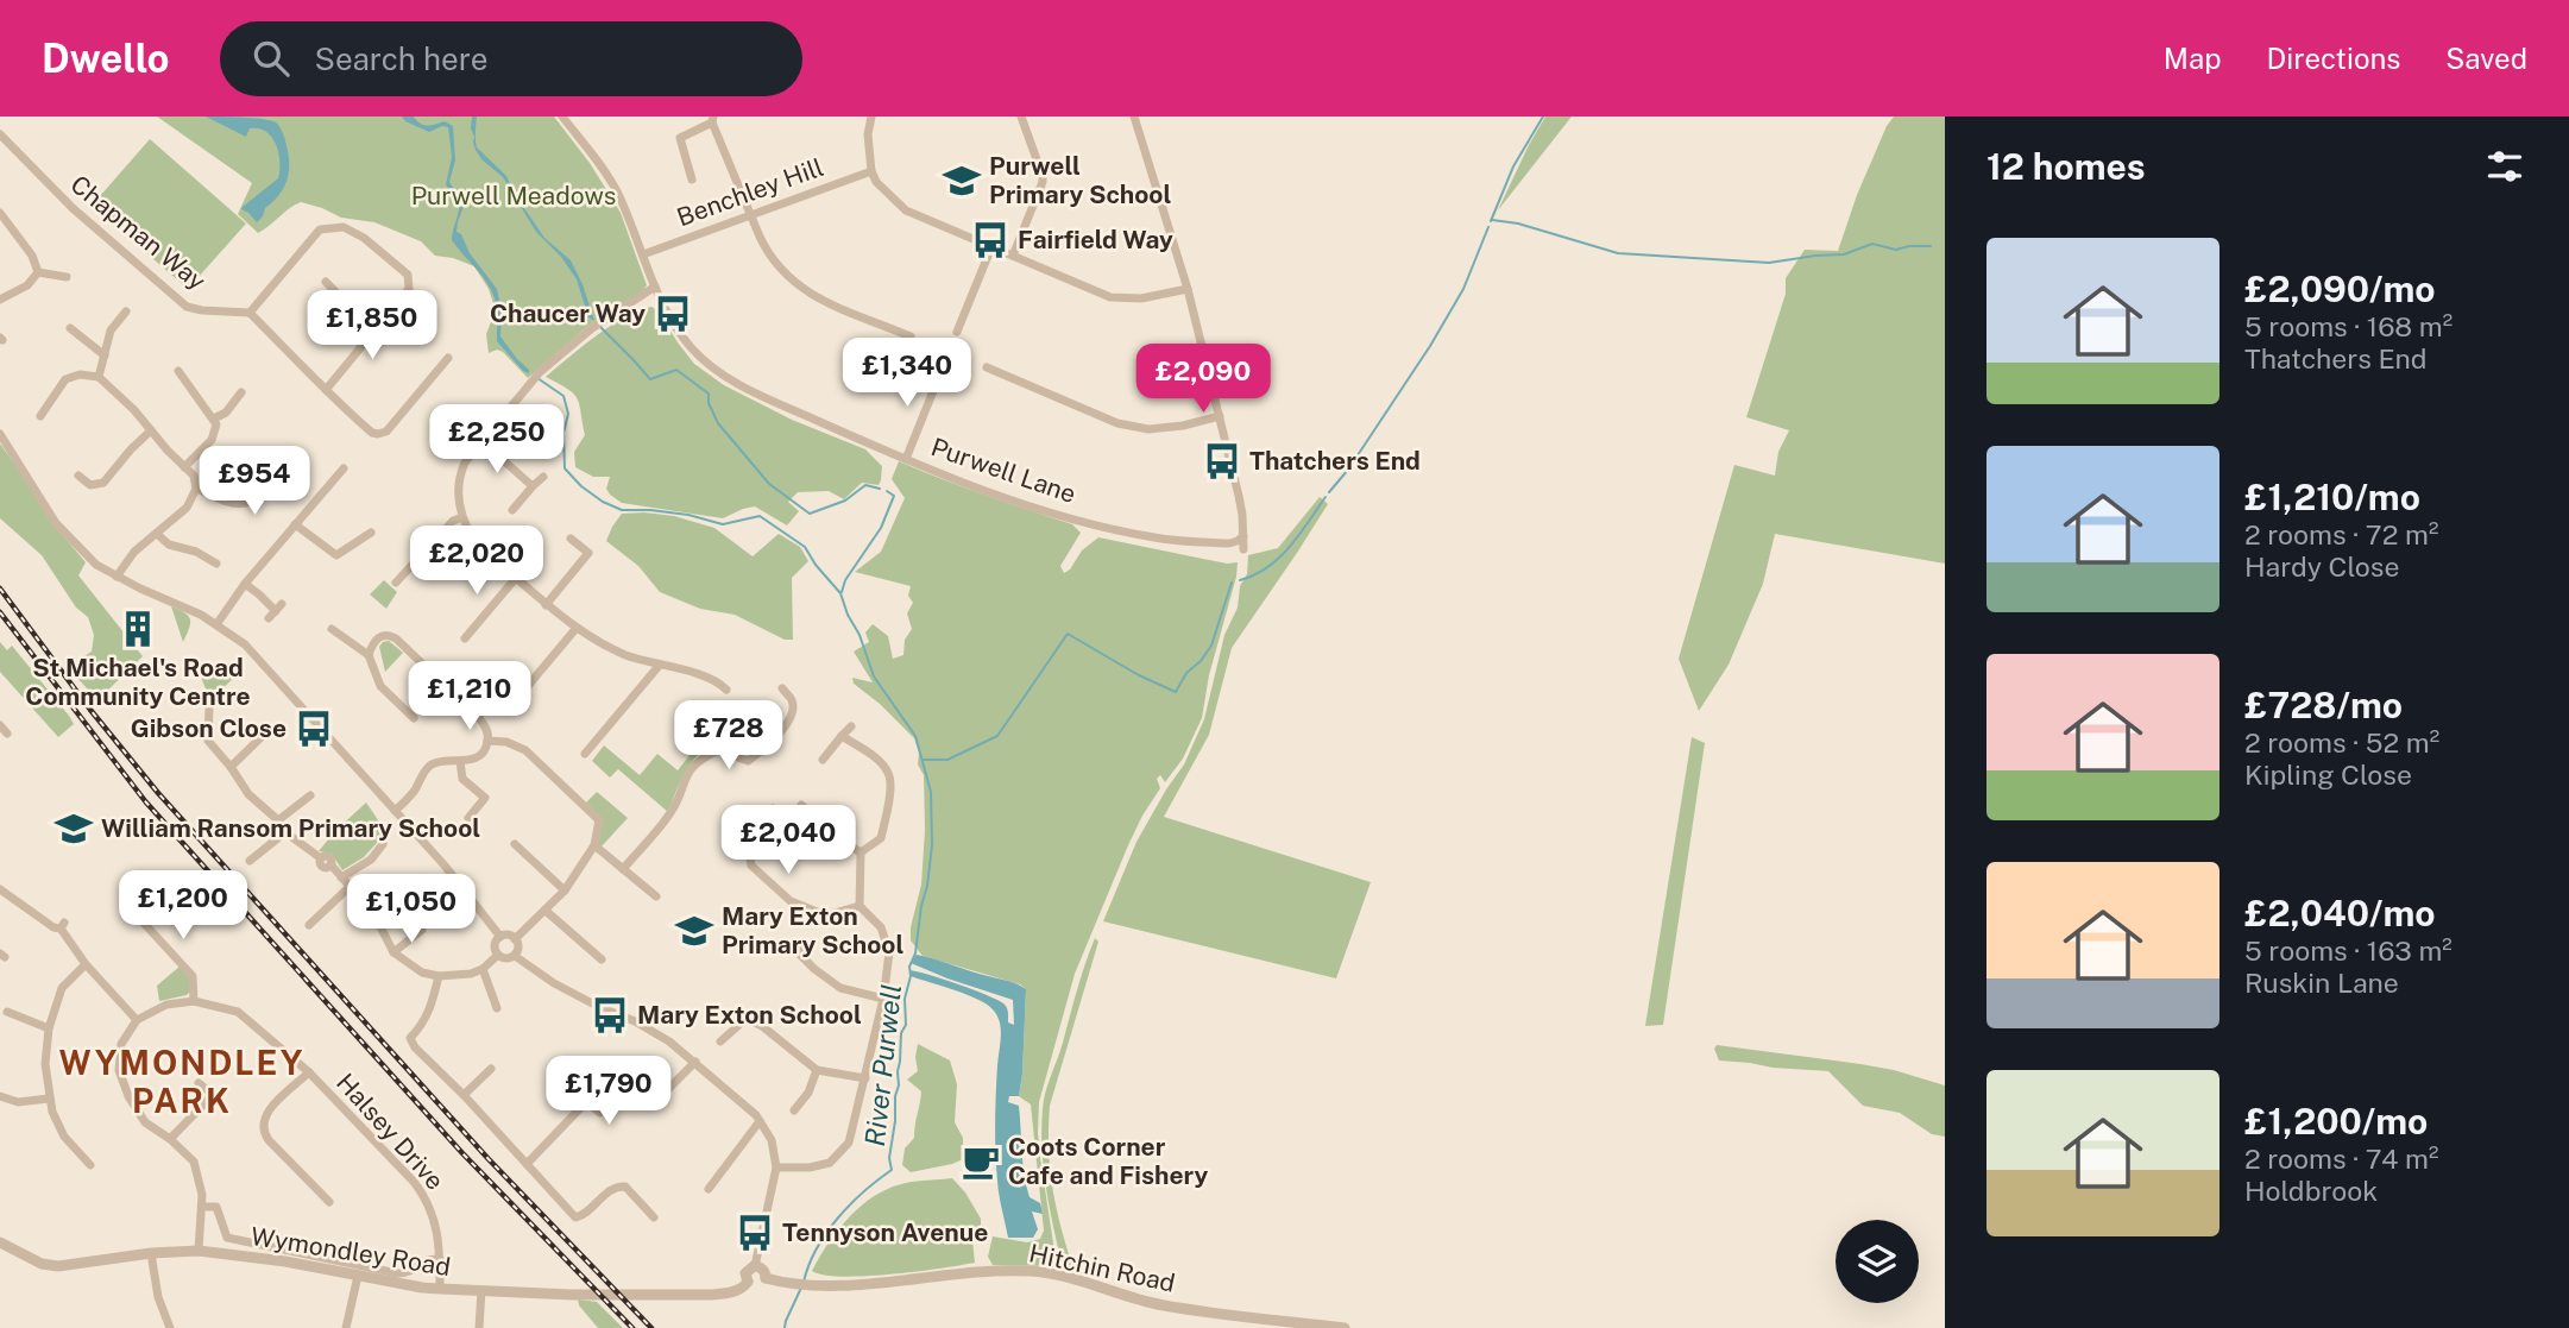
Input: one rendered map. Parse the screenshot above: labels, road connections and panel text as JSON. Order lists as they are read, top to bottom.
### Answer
{
  "streets": {
    "street": [
      "Benchley Hill",
      "Chapman Way",
      "Purwell Lane",
      "Halsey Drive",
      "Wymondley Road",
      "Hitchin Road"
    ]
  },
  "crossings": [
    ["Benchley Hill", "Purwell Lane"],
    ["Halsey Drive", "Wymondley Road"],
    ["Wymondley Road", "Hitchin Road"]
  ],
  "districts": ["WYMONDLEY PARK"],
  "water": ["River Purwell"],
  "parks": ["Purwell Meadows"],
  "places": {
    "school or university": ["Purwell Primary School", "William Ransom Primary School", "Mary Exton Primary School"],
    "bus stop": [
      "Fairfield Way",
      "Chaucer Way",
      "Thatchers End",
      "Gibson Close",
      "Mary Exton School",
      "Tennyson Avenue"
    ],
    "building": ["St Michael's Road Community Centre"],
    "cafe": ["Coots Corner Cafe and Fishery"]
  },
  "page": {
    "header": "Dwello",
    "search": "Search here",
    "nav": ["Map", "Directions", "Saved"],
    "heading": "12 homes",
    "list": [
      {
        "name": "£2,090/mo",
        "note": "5 rooms · 168 m² · Thatchers End"
      },
      {
        "name": "£1,210/mo",
        "note": "2 rooms · 72 m² · Hardy Close"
      },
      {
        "name": "£728/mo",
        "note": "2 rooms · 52 m² · Kipling Close"
      },
      {
        "name": "£2,040/mo",
        "note": "5 rooms · 163 m² · Ruskin Lane"
      },
      {
        "name": "£1,200/mo",
        "note": "2 rooms · 74 m² · Holdbrook"
      }
    ],
    "price": [
      "£1,850",
      "£1,340",
      "£2,090",
      "£2,250",
      "£954",
      "£2,020",
      "£1,210",
      "£728",
      "£2,040",
      "£1,200",
      "£1,050",
      "£1,790"
    ]
  }
}
